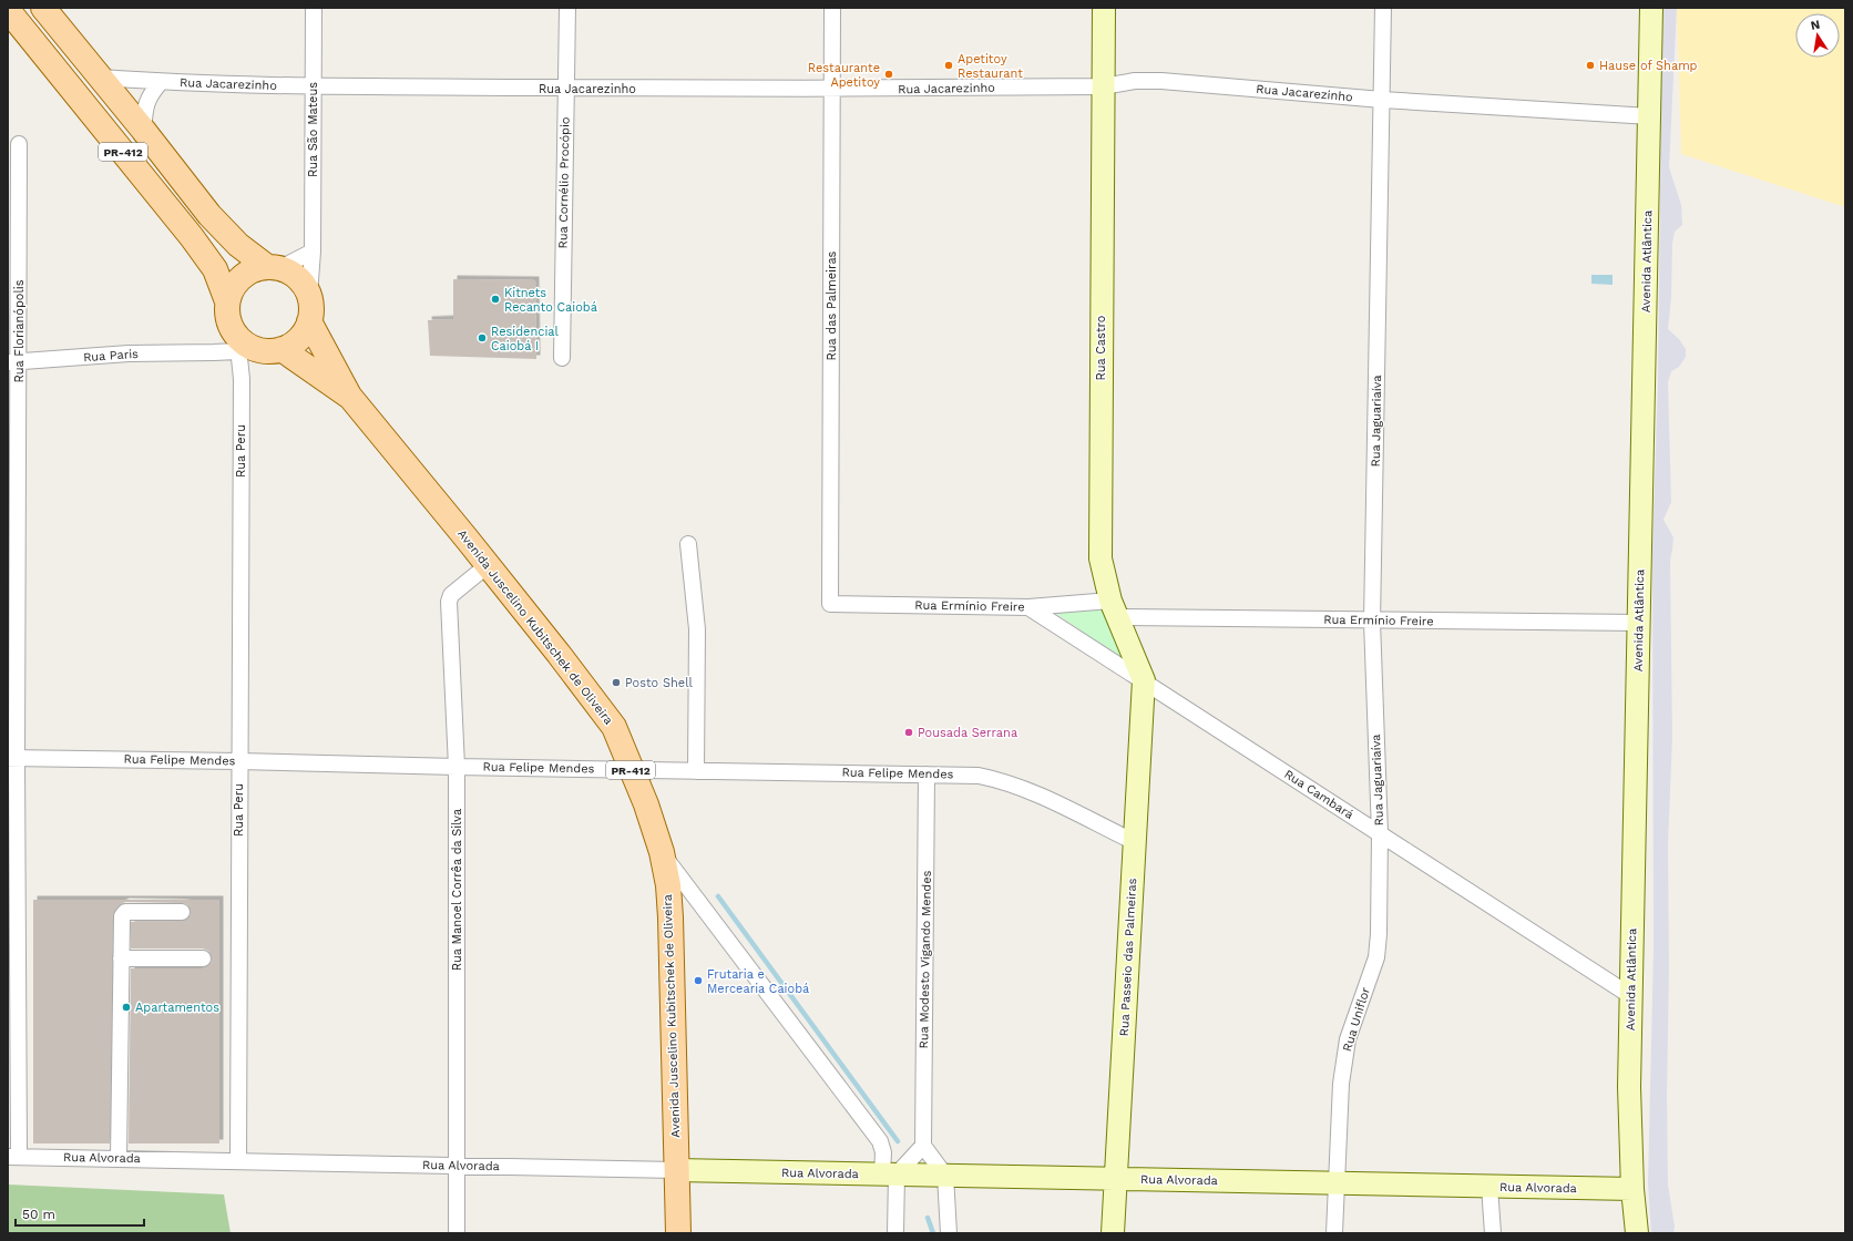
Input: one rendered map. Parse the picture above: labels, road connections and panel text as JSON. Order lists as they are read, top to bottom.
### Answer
{
  "streets": {
    "main road": ["PR-412", "Avenida Juscelino Kubitschek de Oliveira"],
    "street": [
      "Rua Jacarezinho",
      "Rua São Mateus",
      "Rua Cornélio Procópio",
      "Avenida Atlântica",
      "Rua das Palmeiras",
      "Rua Florianópolis",
      "Rua Castro",
      "Rua Paris",
      "Rua Jaguariaíva",
      "Rua Peru",
      "Rua Ermínio Freire",
      "Rua Felipe Mendes",
      "Rua Cambará",
      "Rua Manoel Corrêa da Silva",
      "Rua Passeio das Palmeiras",
      "Rua Modesto Vigando Mendes",
      "Rua Uniflor",
      "Rua Alvorada"
    ]
  },
  "crossings": [
    ["Rua Jacarezinho", "Rua São Mateus"],
    ["Rua Jacarezinho", "PR-412"],
    ["Rua Jacarezinho", "Rua Cornélio Procópio"],
    ["Rua Jacarezinho", "Avenida Atlântica"],
    ["Rua Jacarezinho", "Rua das Palmeiras"],
    ["Rua Jacarezinho", "Rua Castro"],
    ["Rua Jacarezinho", "Rua Jaguariaíva"],
    ["Rua São Mateus", "PR-412"],
    ["Rua São Mateus", "Rua Paris"],
    ["Rua São Mateus", "Rua Peru"],
    ["Rua São Mateus", "Avenida Juscelino Kubitschek de Oliveira"],
    ["PR-412", "Rua Paris"],
    ["PR-412", "Rua Peru"],
    ["PR-412", "Avenida Juscelino Kubitschek de Oliveira"],
    ["Avenida Atlântica", "Rua Ermínio Freire"],
    ["Avenida Atlântica", "Rua Cambará"],
    ["Avenida Atlântica", "Rua Alvorada"],
    ["Rua das Palmeiras", "Rua Ermínio Freire"],
    ["Rua Florianópolis", "Rua Paris"],
    ["Rua Florianópolis", "Rua Felipe Mendes"],
    ["Rua Florianópolis", "Rua Alvorada"],
    ["Rua Castro", "Rua Ermínio Freire"],
    ["Rua Castro", "Rua Cambará"],
    ["Rua Castro", "Rua Passeio das Palmeiras"],
    ["Rua Paris", "Rua Peru"],
    ["Rua Paris", "Avenida Juscelino Kubitschek de Oliveira"],
    ["Rua Jaguariaíva", "Rua Ermínio Freire"],
    ["Rua Jaguariaíva", "Rua Cambará"],
    ["Rua Jaguariaíva", "Rua Uniflor"],
    ["Rua Peru", "Avenida Juscelino Kubitschek de Oliveira"],
    ["Rua Peru", "Rua Felipe Mendes"],
    ["Rua Peru", "Rua Alvorada"],
    ["Rua Ermínio Freire", "Rua Cambará"],
    ["Avenida Juscelino Kubitschek de Oliveira", "Rua Felipe Mendes"],
    ["Avenida Juscelino Kubitschek de Oliveira", "Rua Manoel Corrêa da Silva"],
    ["Avenida Juscelino Kubitschek de Oliveira", "Rua Alvorada"],
    ["Rua Felipe Mendes", "Rua Manoel Corrêa da Silva"],
    ["Rua Felipe Mendes", "Rua Passeio das Palmeiras"],
    ["Rua Felipe Mendes", "Rua Modesto Vigando Mendes"],
    ["Rua Cambará", "Rua Passeio das Palmeiras"],
    ["Rua Cambará", "Rua Uniflor"],
    ["Rua Manoel Corrêa da Silva", "Rua Alvorada"],
    ["Rua Passeio das Palmeiras", "Rua Alvorada"],
    ["Rua Uniflor", "Rua Alvorada"]
  ],
  "places": [
    "Apetitoy Restaurant",
    "Hause of Shamp",
    "Restaurante Apetitoy",
    "Kitnets Recanto Caiobá",
    "Residencial Caiobá I",
    "Posto Shell",
    "Pousada Serrana",
    "Frutaria e Mercearia Caiobá",
    "Apartamentos"
  ],
  "scale_bar": "50 m",
  "north": "top"
}
